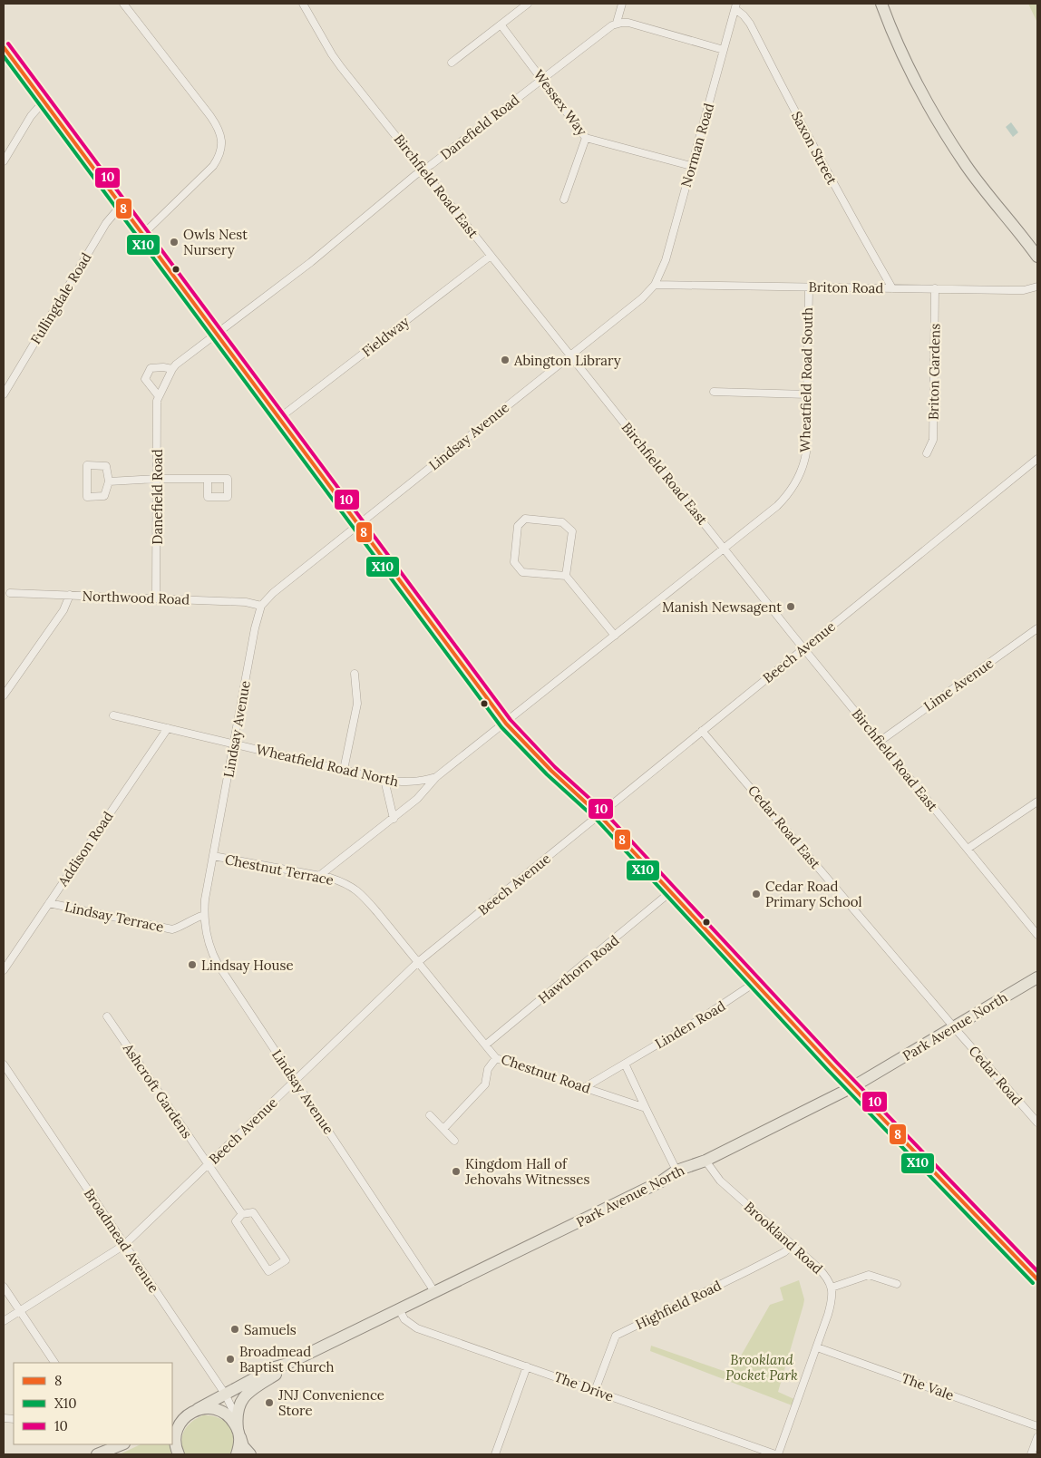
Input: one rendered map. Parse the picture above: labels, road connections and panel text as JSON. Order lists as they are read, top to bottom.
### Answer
{
  "streets": {
    "main road": ["Park Avenue North"],
    "street": [
      "Wessex Way",
      "Danefield Road",
      "Norman Road",
      "Saxon Street",
      "Birchfield Road East",
      "Briton Road",
      "Fullingdale Road",
      "Fieldway",
      "Briton Gardens",
      "Wheatfield Road South",
      "Lindsay Avenue",
      "Northwood Road",
      "Beech Avenue",
      "Lime Avenue",
      "Wheatfield Road North",
      "Cedar Road East",
      "Addison Road",
      "Chestnut Terrace",
      "Lindsay Terrace",
      "Hawthorn Road",
      "Linden Road",
      "Chestnut Road",
      "Cedar Road",
      "Ashcroft Gardens",
      "Brookland Road",
      "Broadmead Avenue",
      "Highfield Road",
      "The Drive",
      "The Vale"
    ]
  },
  "crossings": [
    ["Wessex Way", "Danefield Road"],
    ["Wessex Way", "Norman Road"],
    ["Danefield Road", "Birchfield Road East"],
    ["Danefield Road", "Northwood Road"],
    ["Norman Road", "Saxon Street"],
    ["Norman Road", "Briton Road"],
    ["Norman Road", "Lindsay Avenue"],
    ["Saxon Street", "Briton Road"],
    ["Birchfield Road East", "Fieldway"],
    ["Birchfield Road East", "Wheatfield Road South"],
    ["Birchfield Road East", "Lindsay Avenue"],
    ["Birchfield Road East", "Beech Avenue"],
    ["Birchfield Road East", "Lime Avenue"],
    ["Briton Road", "Briton Gardens"],
    ["Briton Road", "Wheatfield Road South"],
    ["Briton Road", "Lindsay Avenue"],
    ["Wheatfield Road South", "Wheatfield Road North"],
    ["Lindsay Avenue", "Northwood Road"],
    ["Lindsay Avenue", "Beech Avenue"],
    ["Lindsay Avenue", "Wheatfield Road North"],
    ["Lindsay Avenue", "Chestnut Terrace"],
    ["Lindsay Avenue", "Lindsay Terrace"],
    ["Lindsay Avenue", "Park Avenue North"],
    ["Beech Avenue", "Cedar Road East"],
    ["Beech Avenue", "Chestnut Terrace"],
    ["Beech Avenue", "Chestnut Road"],
    ["Beech Avenue", "Ashcroft Gardens"],
    ["Beech Avenue", "Broadmead Avenue"],
    ["Wheatfield Road North", "Addison Road"],
    ["Cedar Road East", "Park Avenue North"],
    ["Cedar Road East", "Cedar Road"],
    ["Addison Road", "Lindsay Terrace"],
    ["Chestnut Terrace", "Chestnut Road"],
    ["Hawthorn Road", "Chestnut Road"],
    ["Linden Road", "Chestnut Road"],
    ["Park Avenue North", "Cedar Road"],
    ["Park Avenue North", "Brookland Road"],
    ["Park Avenue North", "Broadmead Avenue"],
    ["Park Avenue North", "The Drive"],
    ["Brookland Road", "Highfield Road"],
    ["Brookland Road", "The Drive"],
    ["Brookland Road", "The Vale"],
    ["Highfield Road", "The Drive"]
  ],
  "parks": ["Brookland Pocket Park"],
  "places": [
    "Owls Nest Nursery",
    "Abington Library",
    "Manish Newsagent",
    "Cedar Road Primary School",
    "Lindsay House",
    "Kingdom Hall of Jehovahs Witnesses",
    "Samuels",
    "Broadmead Baptist Church",
    "JNJ Convenience Store"
  ],
  "lines": ["transit line 10", "transit line 8", "transit line X10"],
  "legend": ["8", "X10", "10"]
}
